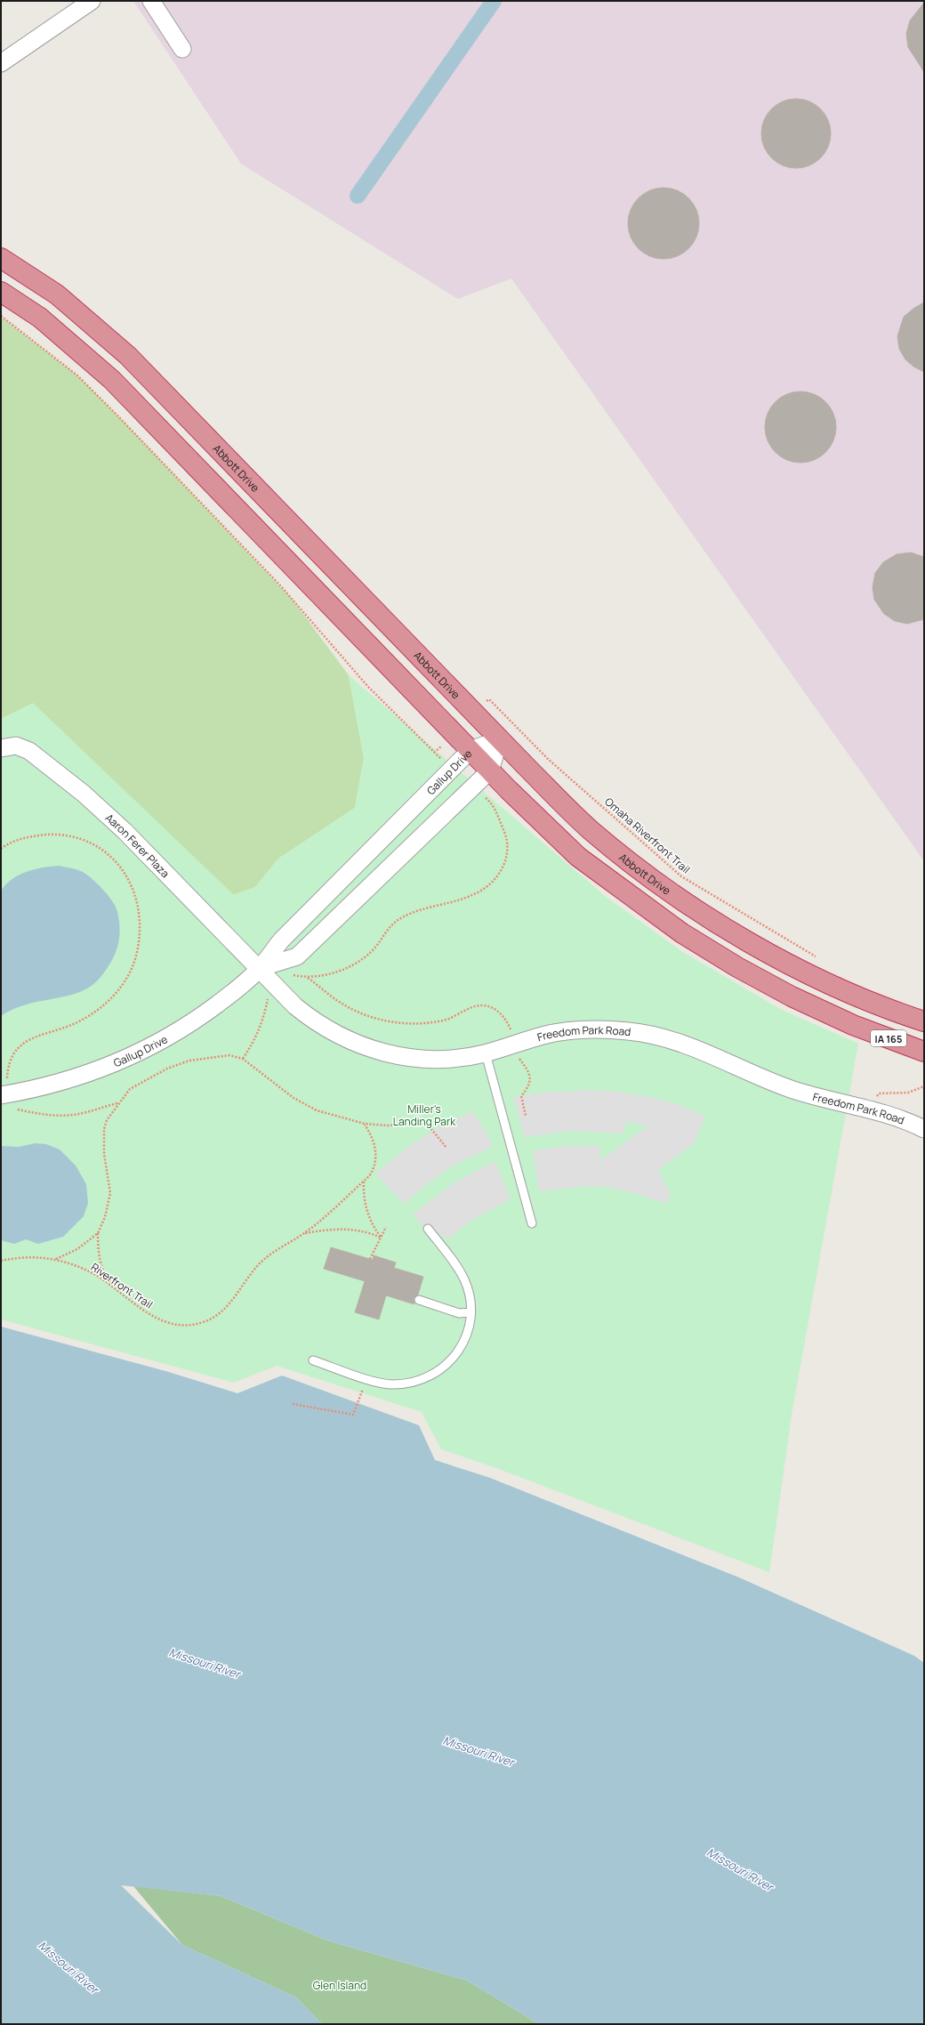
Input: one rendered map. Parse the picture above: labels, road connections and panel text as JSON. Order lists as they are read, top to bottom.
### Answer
{
  "streets": {
    "highway": ["Abbott Drive", "IA 165"],
    "street": ["Gallup Drive", "Aaron Ferer Plaza", "Freedom Park Road"],
    "path": ["Omaha Riverfront Trail", "Riverfront Trail"]
  },
  "crossings": [
    ["Abbott Drive", "Gallup Drive"],
    ["Abbott Drive", "Omaha Riverfront Trail"],
    ["Gallup Drive", "Aaron Ferer Plaza"],
    ["Gallup Drive", "Freedom Park Road"],
    ["Gallup Drive", "IA 165"],
    ["Aaron Ferer Plaza", "Freedom Park Road"]
  ],
  "water": ["Missouri River"],
  "parks": ["Miller's Landing Park", "Glen Island"]
}
